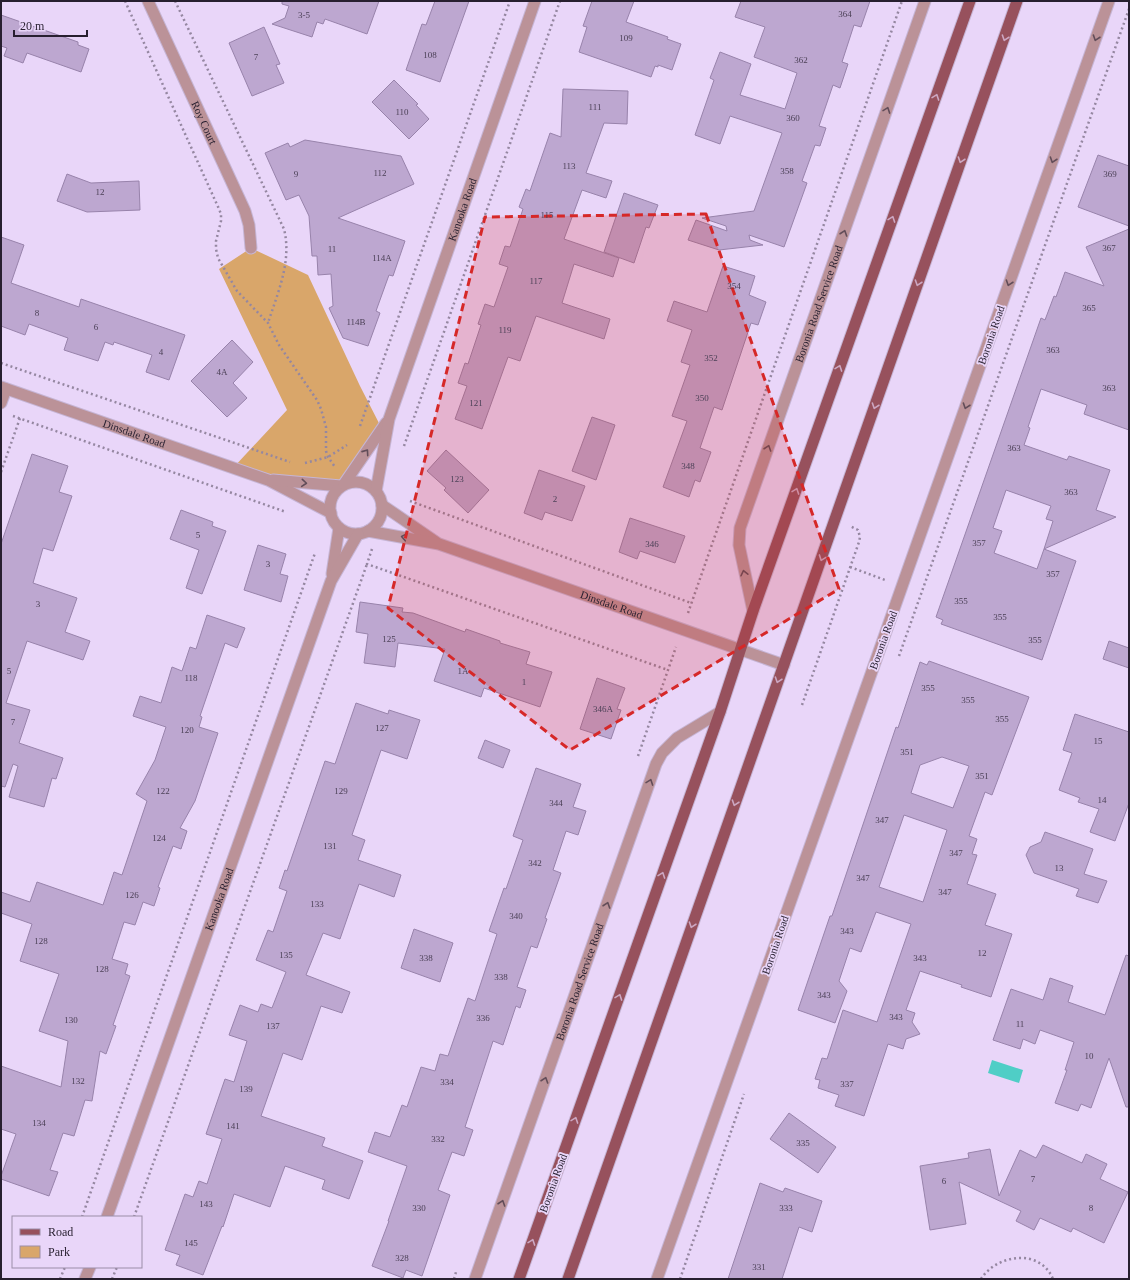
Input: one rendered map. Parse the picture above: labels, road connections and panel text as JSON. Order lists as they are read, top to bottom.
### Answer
{
  "streets": {
    "main road": ["Boronia Road"],
    "street": [
      "Roy Court",
      "Kanooka Road",
      "Boronia Road Service Road",
      "Dinsdale Road"
    ]
  },
  "crossings": [
    ["Kanooka Road", "Dinsdale Road"],
    ["Boronia Road Service Road", "Boronia Road"],
    ["Boronia Road", "Dinsdale Road"]
  ],
  "one_way": ["Boronia Road Service Road"],
  "house_numbers": [
    "364",
    "3-5",
    "109",
    "108",
    "7",
    "362",
    "111",
    "110",
    "360",
    "113",
    "358",
    "112",
    "9",
    "369",
    "12",
    "115",
    "367",
    "11",
    "114A",
    "117",
    "354",
    "365",
    "8",
    "114B",
    "6",
    "119",
    "363",
    "4",
    "352",
    "4A",
    "363",
    "350",
    "121",
    "363",
    "348",
    "123",
    "363",
    "2",
    "5",
    "357",
    "346",
    "3",
    "357",
    "355",
    "3",
    "355",
    "125",
    "355",
    "5",
    "1A",
    "118",
    "1",
    "355",
    "355",
    "346A",
    "355",
    "7",
    "127",
    "120",
    "15",
    "351",
    "351",
    "122",
    "129",
    "14",
    "344",
    "347",
    "124",
    "131",
    "347",
    "342",
    "13",
    "347",
    "347",
    "126",
    "133",
    "340",
    "343",
    "128",
    "12",
    "135",
    "338",
    "343",
    "128",
    "338",
    "343",
    "343",
    "336",
    "130",
    "11",
    "137",
    "10",
    "132",
    "334",
    "337",
    "139",
    "134",
    "141",
    "332",
    "335",
    "7",
    "6",
    "143",
    "330",
    "333",
    "8",
    "145",
    "328",
    "331"
  ],
  "legend": ["Road", "Park"],
  "scale_bar": "20 m"
}
